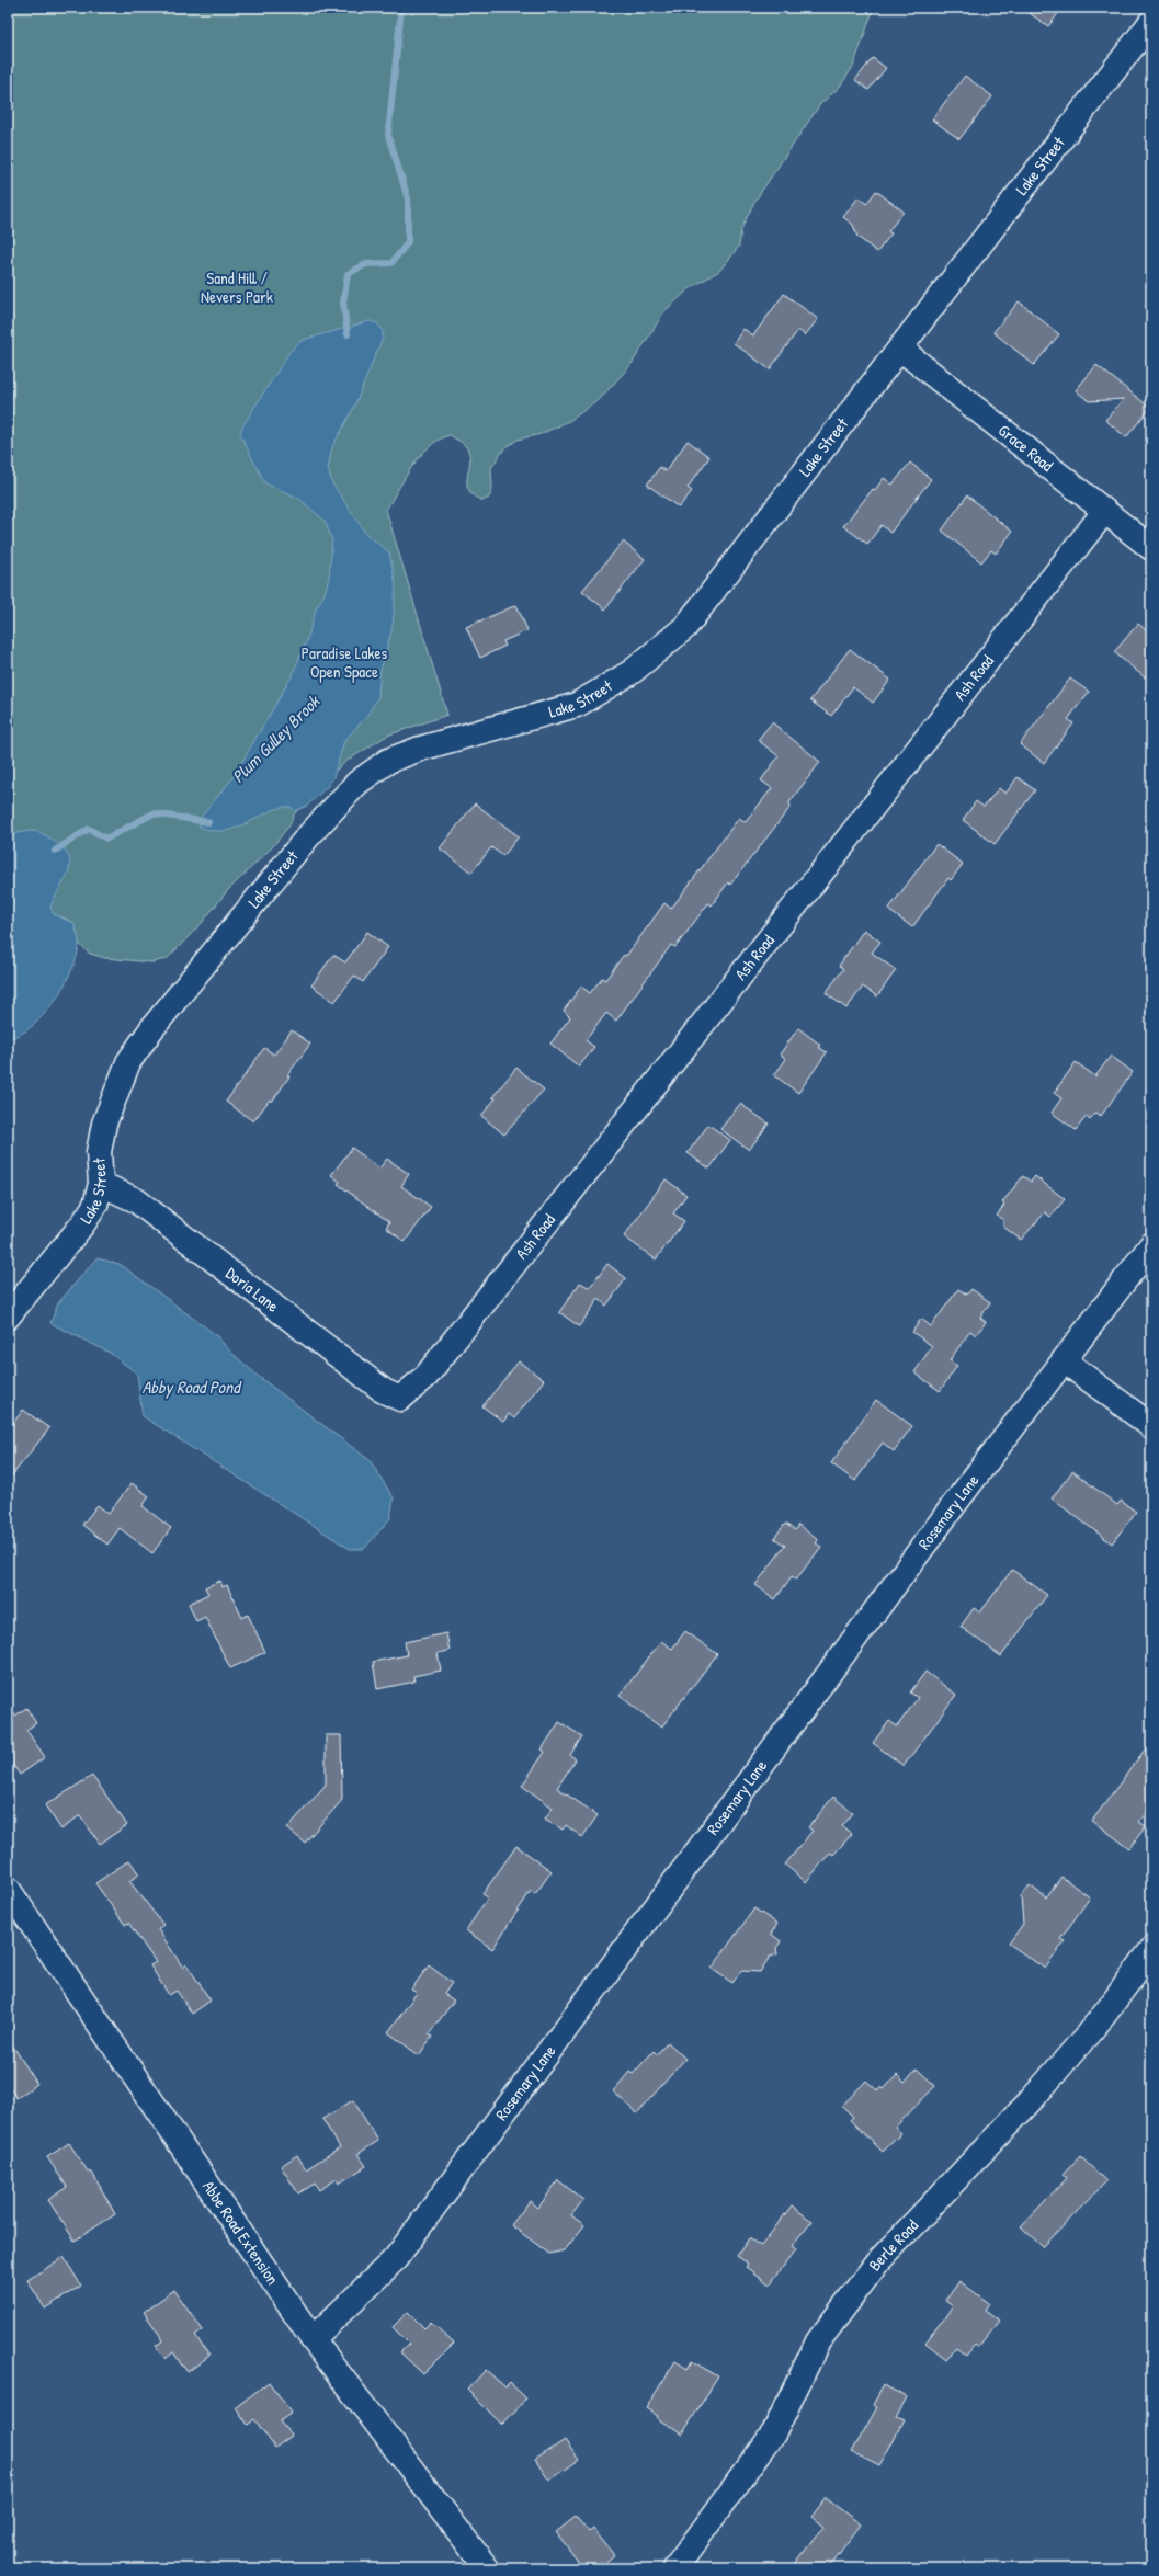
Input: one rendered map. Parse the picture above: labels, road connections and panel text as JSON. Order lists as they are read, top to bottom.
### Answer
{
  "streets": {
    "street": [
      "Lake Street",
      "Grace Road",
      "Ash Road",
      "Doria Lane",
      "Rosemary Lane",
      "Abbe Road Extension",
      "Berle Road"
    ]
  },
  "crossings": [
    ["Lake Street", "Grace Road"],
    ["Lake Street", "Doria Lane"],
    ["Grace Road", "Ash Road"],
    ["Ash Road", "Doria Lane"],
    ["Rosemary Lane", "Abbe Road Extension"]
  ],
  "water": ["Plum Gulley Brook", "Abby Road Pond"],
  "parks": ["Sand Hill / Nevers Park", "Paradise Lakes Open Space"]
}
